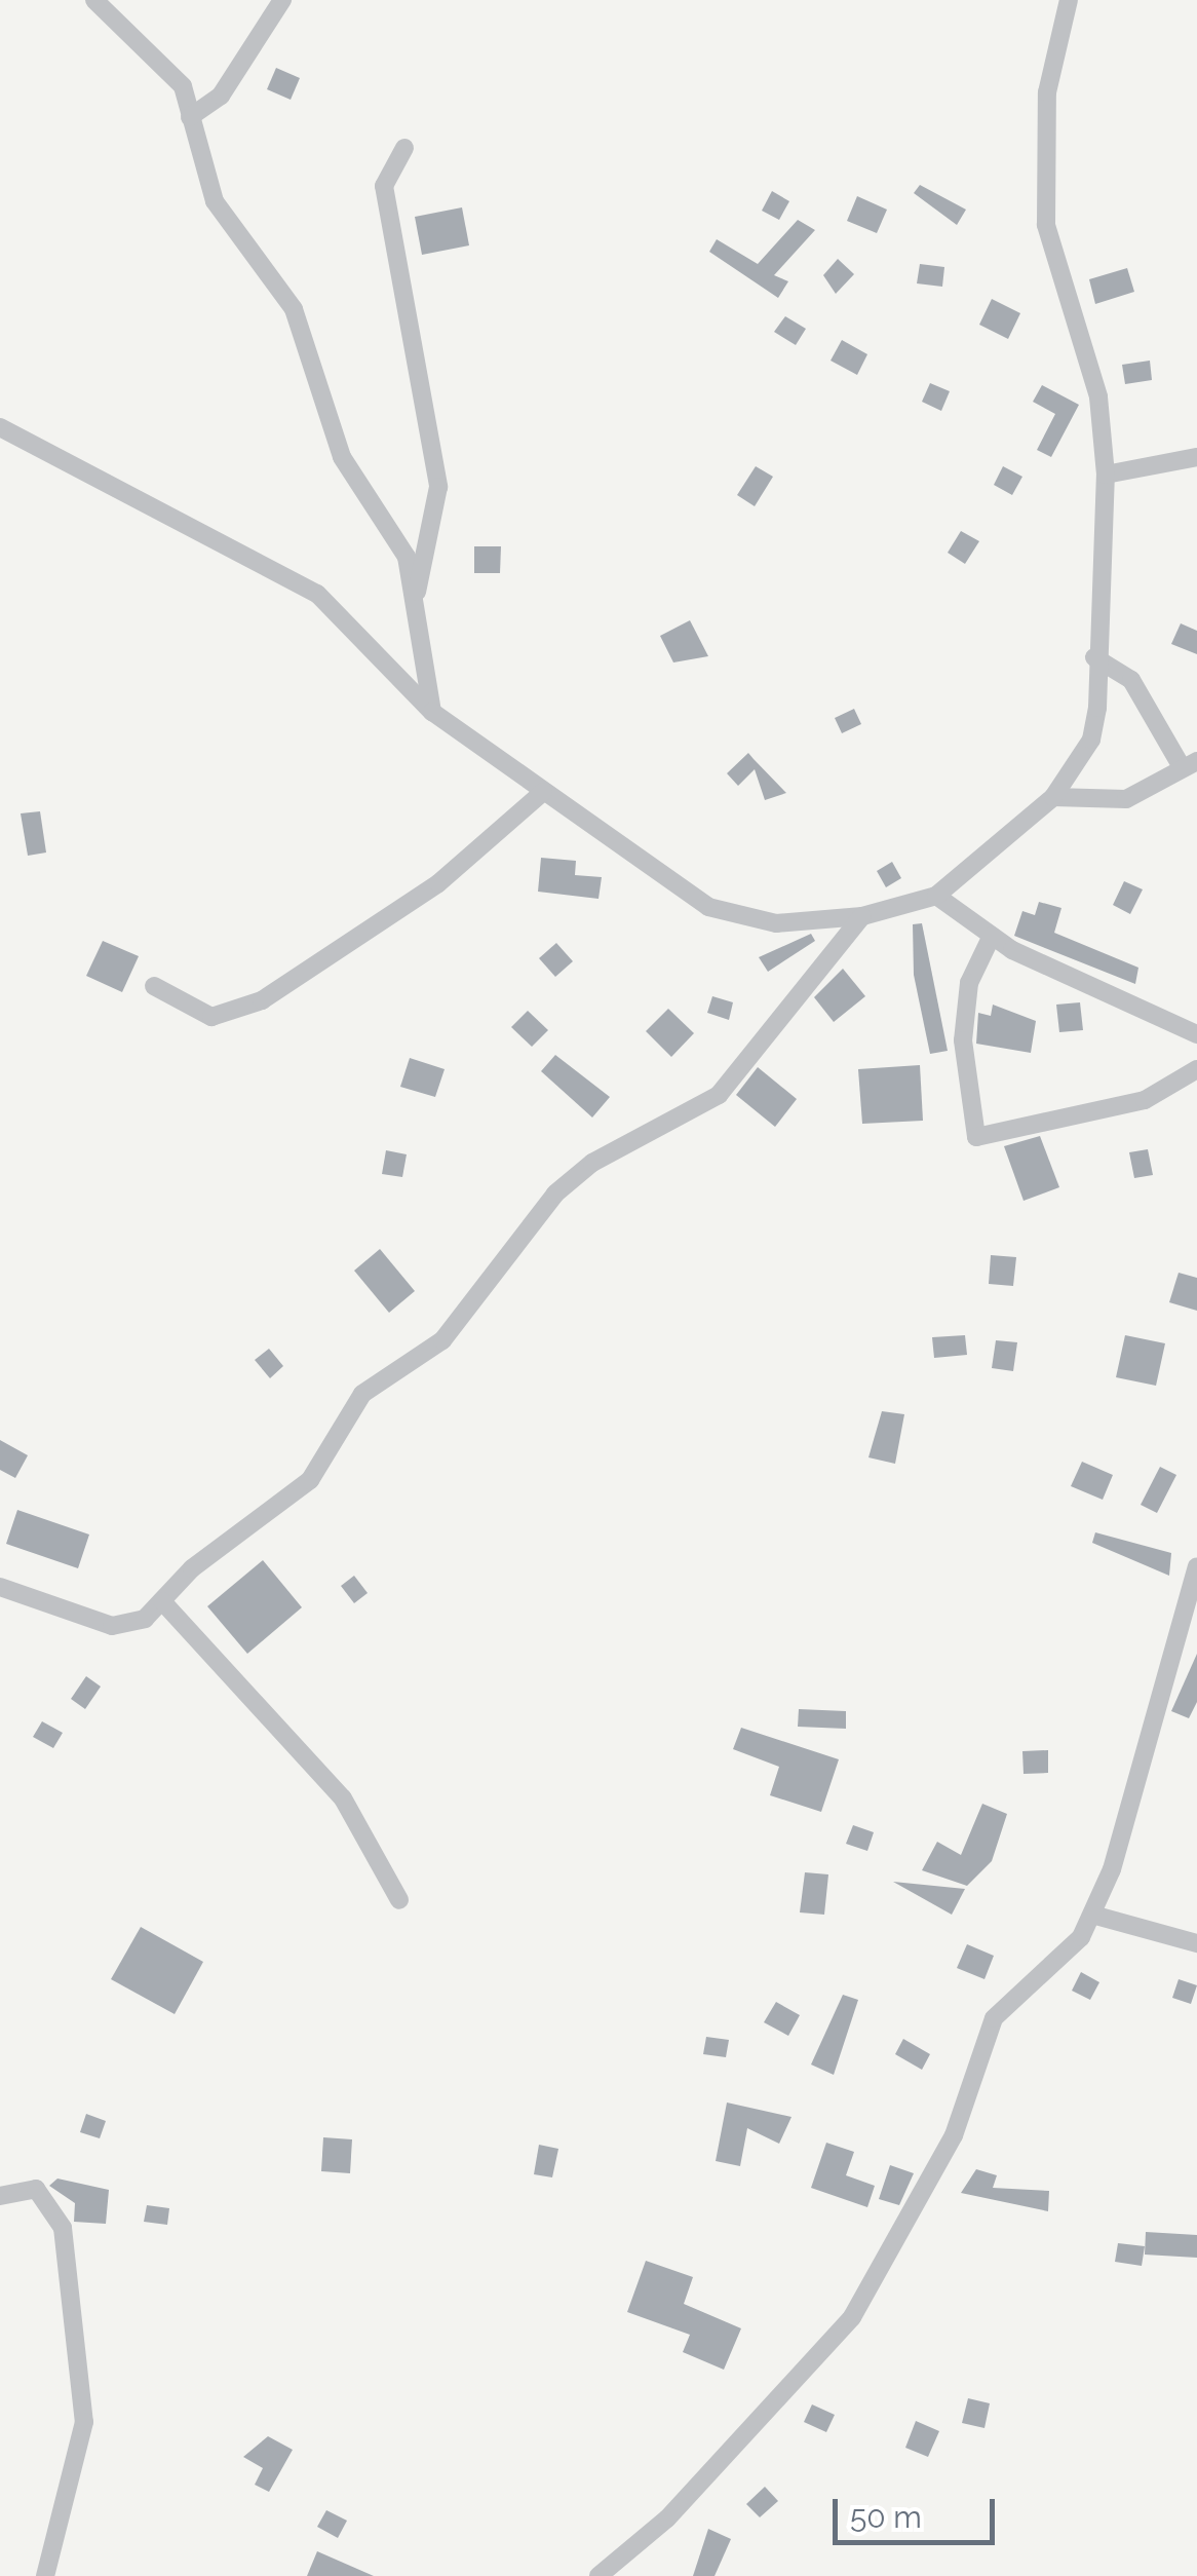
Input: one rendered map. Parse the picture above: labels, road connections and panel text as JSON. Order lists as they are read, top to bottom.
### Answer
{
  "scale_bar": "50 m"
}
